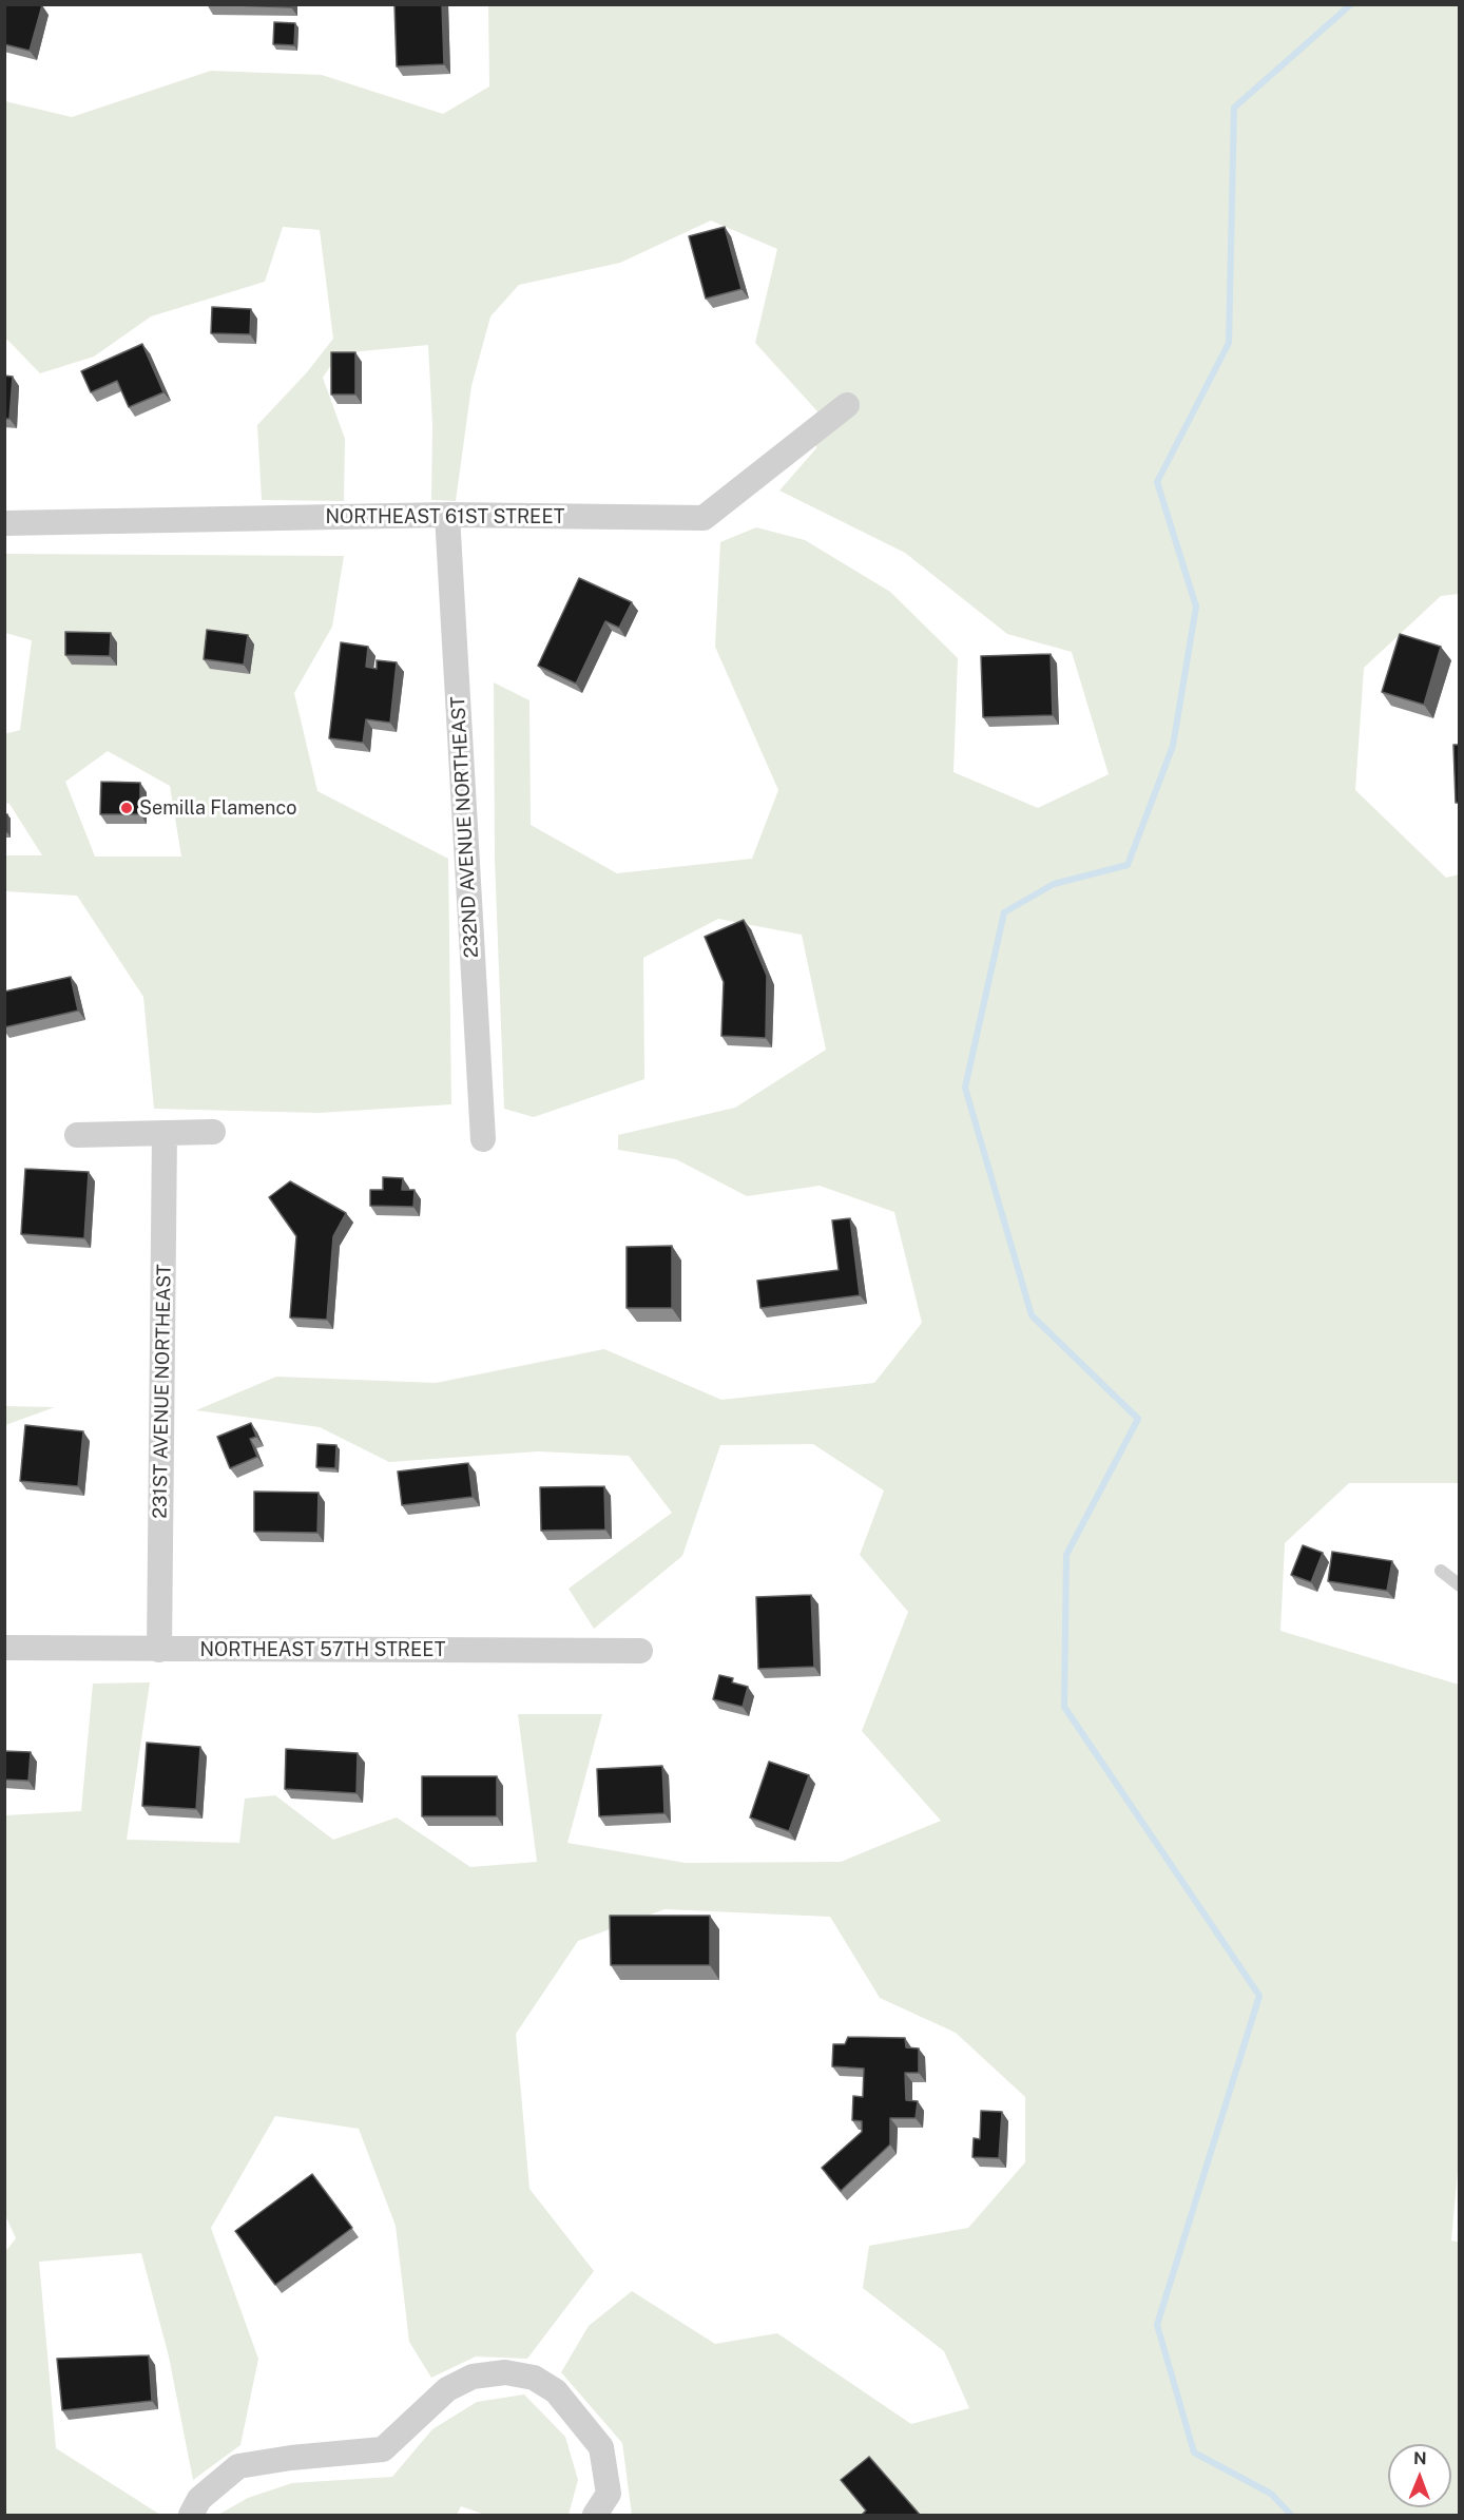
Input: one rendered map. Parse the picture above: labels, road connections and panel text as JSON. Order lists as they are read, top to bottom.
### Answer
{
  "streets": {
    "street": [
      "NORTHEAST 61ST STREET",
      "232ND AVENUE NORTHEAST",
      "231ST AVENUE NORTHEAST",
      "NORTHEAST 57TH STREET"
    ]
  },
  "crossings": [
    ["NORTHEAST 61ST STREET", "232ND AVENUE NORTHEAST"],
    ["231ST AVENUE NORTHEAST", "NORTHEAST 57TH STREET"]
  ],
  "places": ["Semilla Flamenco"],
  "north": "top"
}
